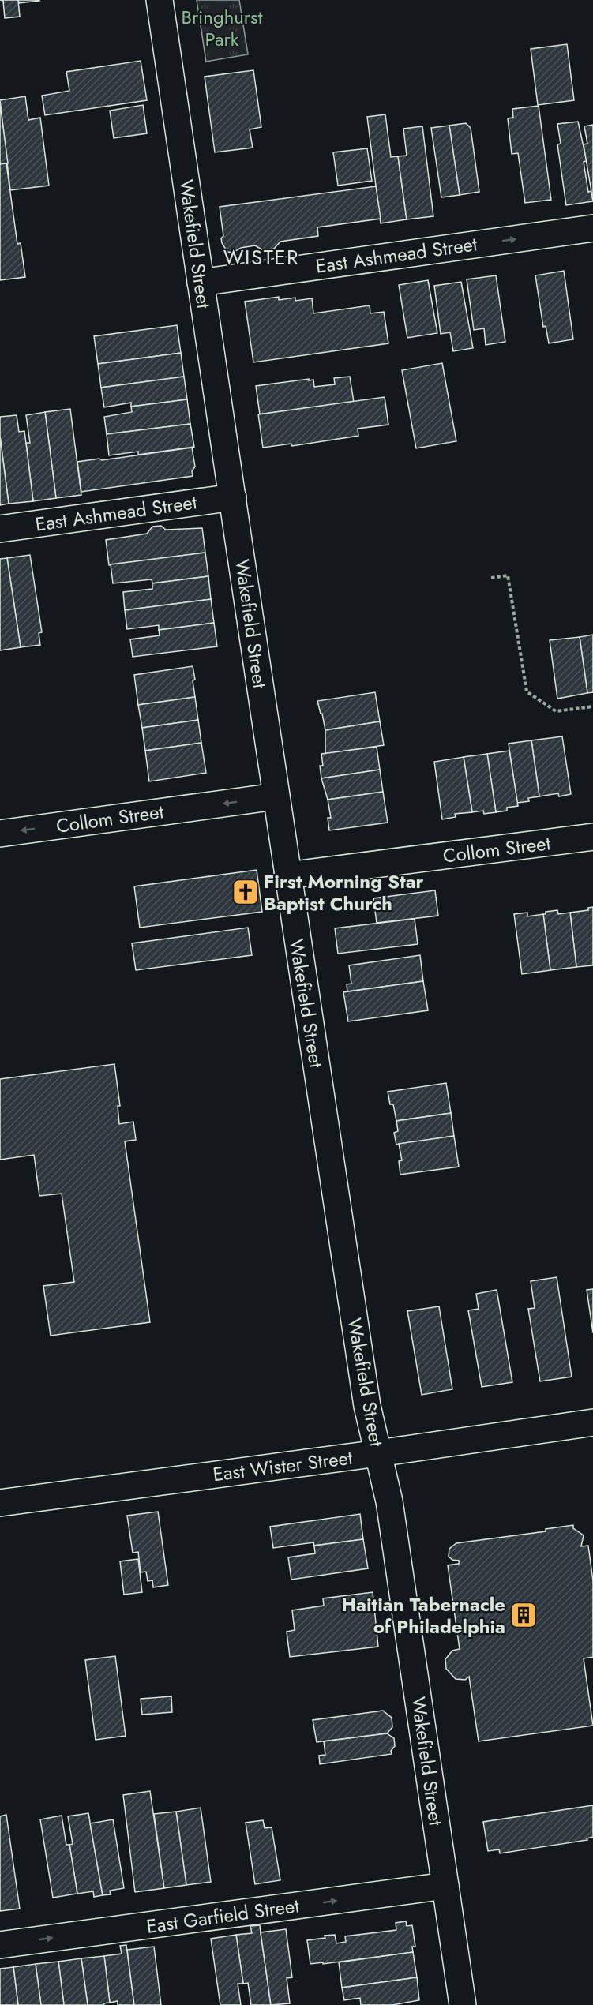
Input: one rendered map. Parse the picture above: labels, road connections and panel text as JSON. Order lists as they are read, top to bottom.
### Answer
{
  "streets": {
    "street": [
      "Wakefield Street",
      "East Ashmead Street",
      "Collom Street",
      "East Wister Street",
      "East Garfield Street"
    ]
  },
  "crossings": [
    ["Wakefield Street", "East Ashmead Street"],
    ["Wakefield Street", "Collom Street"],
    ["Wakefield Street", "East Wister Street"],
    ["Wakefield Street", "East Garfield Street"]
  ],
  "one_way": ["East Ashmead Street", "Collom Street", "East Garfield Street"],
  "districts": ["WISTER"],
  "parks": ["Bringhurst Park"],
  "places": {
    "church": ["First Morning Star Baptist Church"],
    "building": ["Haitian Tabernacle of Philadelphia"]
  }
}
